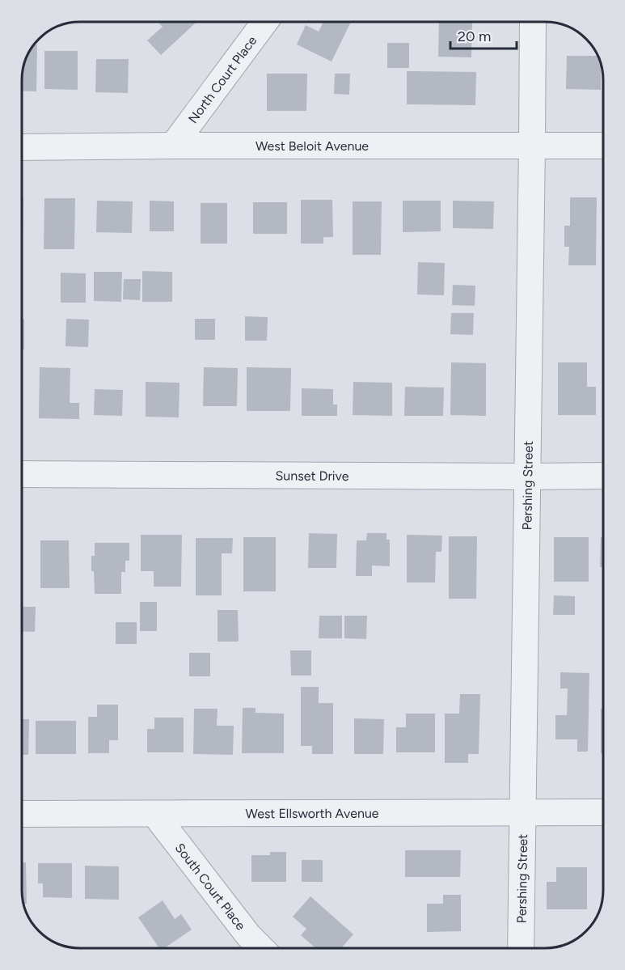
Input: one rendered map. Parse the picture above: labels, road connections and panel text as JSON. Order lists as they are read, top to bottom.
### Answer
{
  "streets": {
    "street": [
      "North Court Place",
      "West Beloit Avenue",
      "Sunset Drive",
      "Pershing Street",
      "West Ellsworth Avenue",
      "South Court Place"
    ]
  },
  "crossings": [
    ["North Court Place", "West Beloit Avenue"],
    ["West Beloit Avenue", "Pershing Street"],
    ["Sunset Drive", "Pershing Street"],
    ["Pershing Street", "West Ellsworth Avenue"],
    ["West Ellsworth Avenue", "South Court Place"]
  ],
  "scale_bar": "20 m"
}
